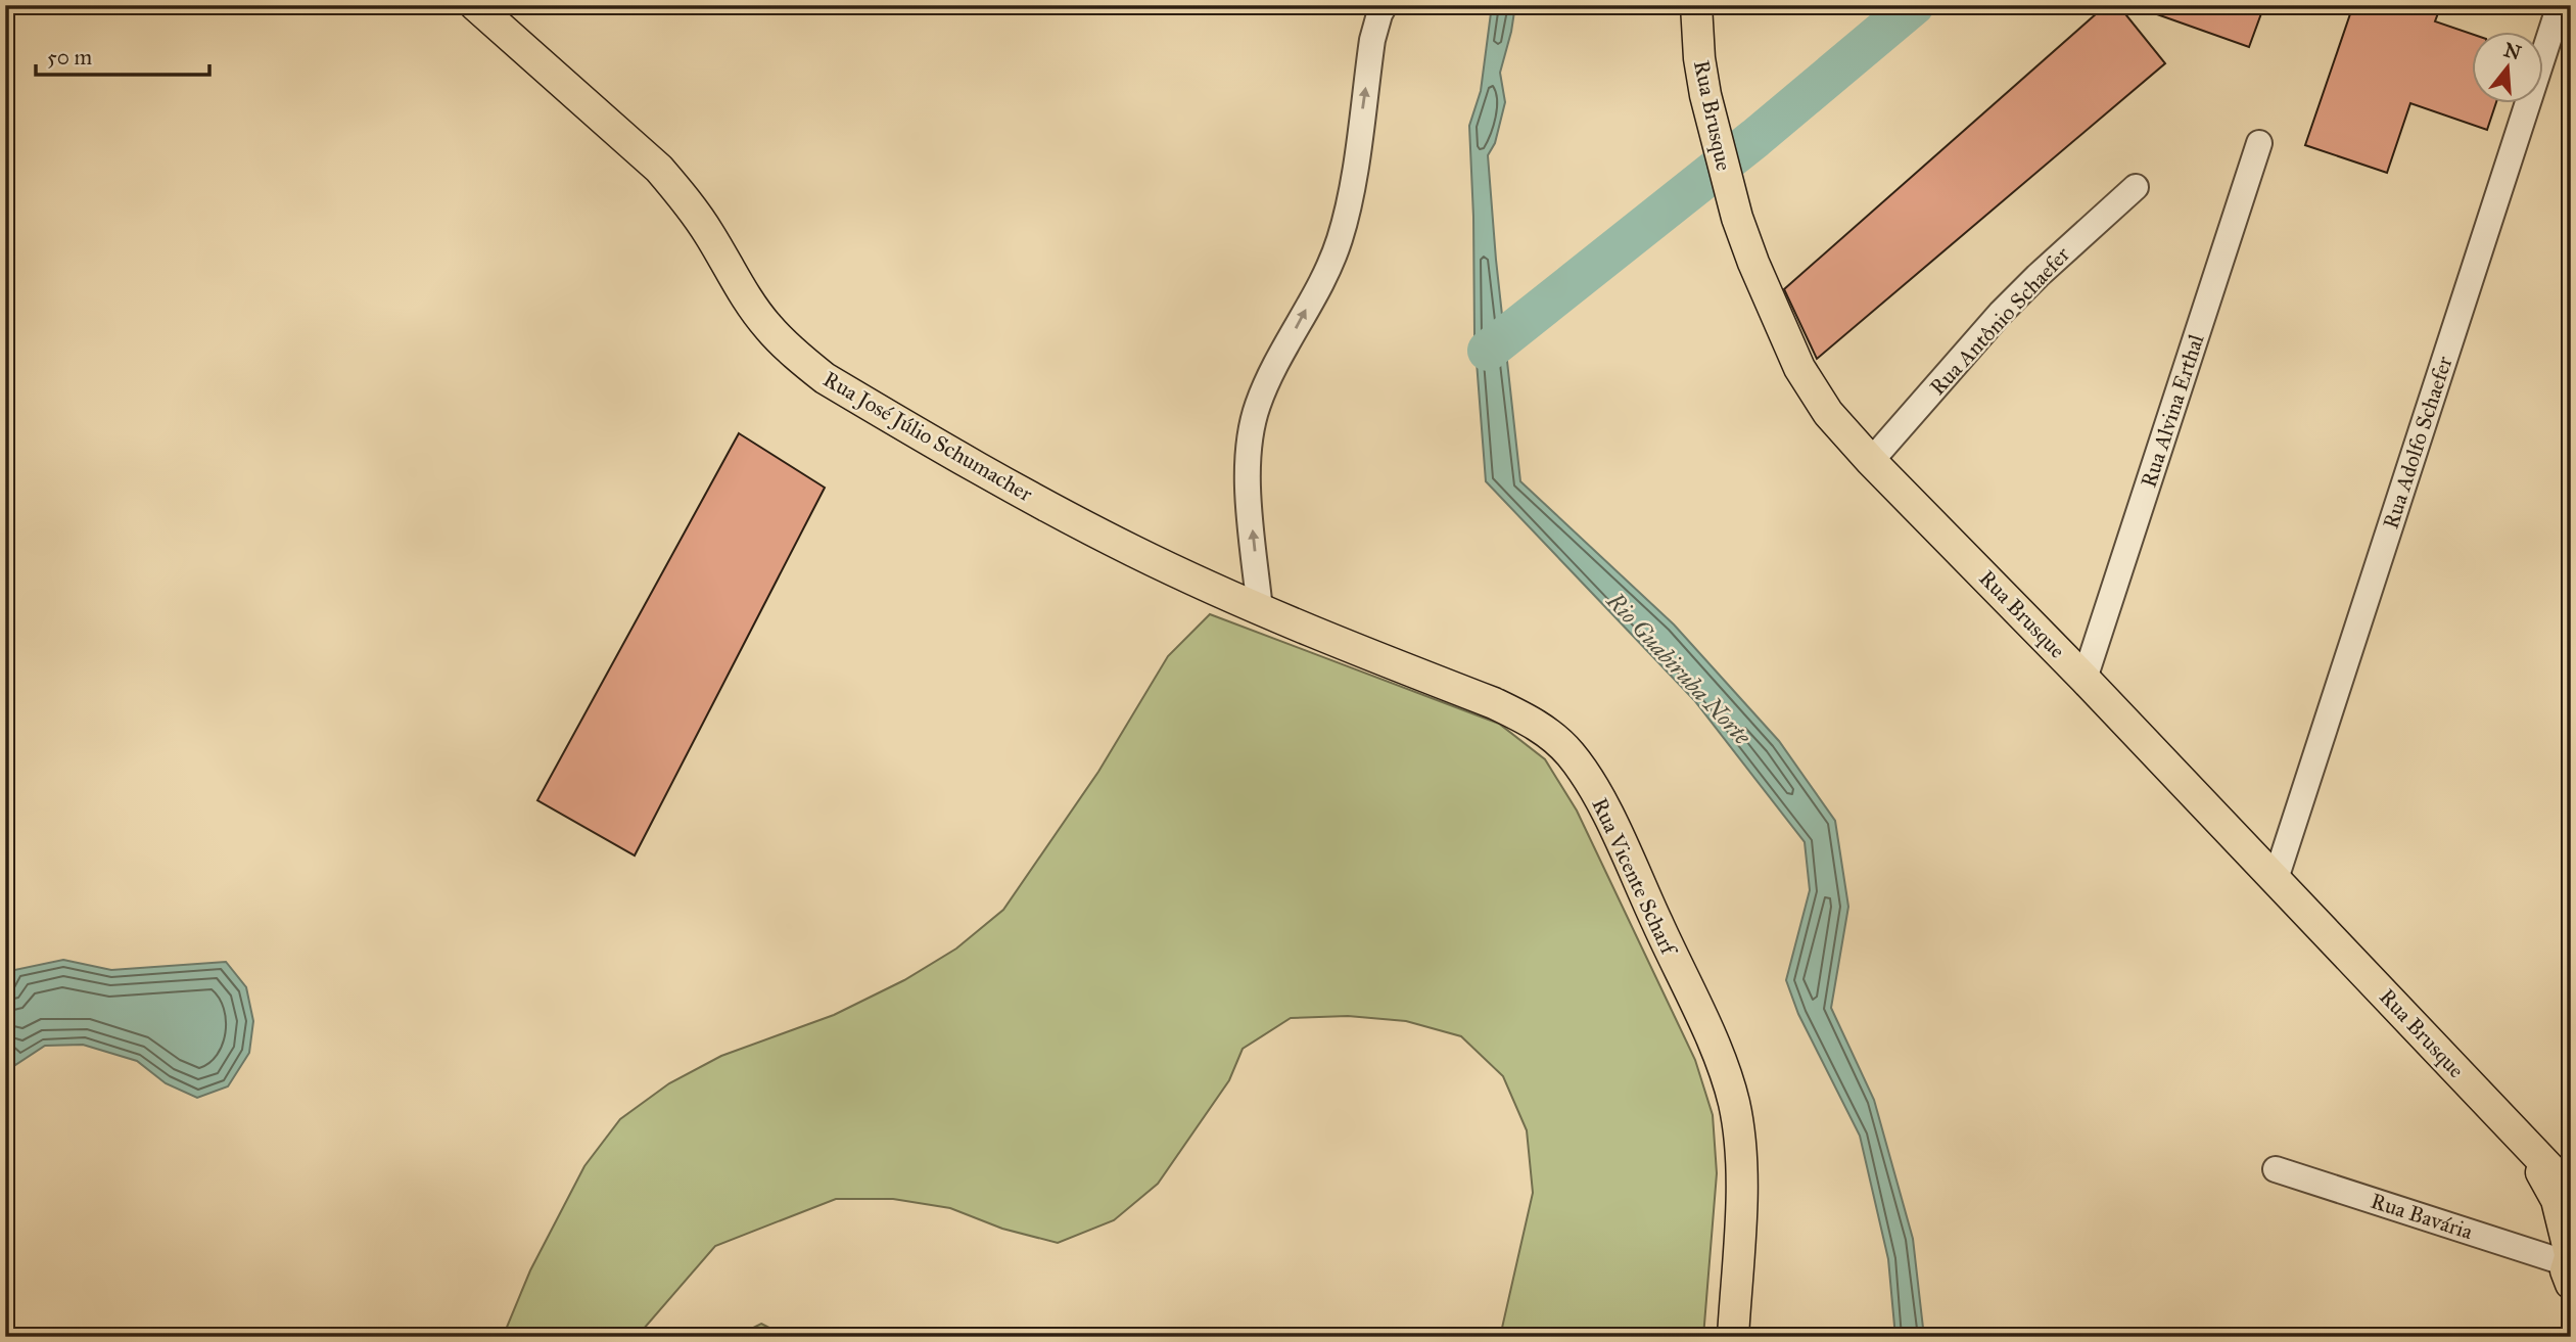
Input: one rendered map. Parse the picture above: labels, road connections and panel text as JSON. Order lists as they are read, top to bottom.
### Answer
{
  "streets": {
    "main road": ["Rua Brusque", "Rua José Júlio Schumacher", "Rua Vicente Scharf"],
    "street": [
      "Rua Antônio Schaefer",
      "Rua Alvina Erthal",
      "Rua Adolfo Schaefer",
      "Rua Bavária"
    ]
  },
  "crossings": [
    ["Rua Brusque", "Rua Antônio Schaefer"],
    ["Rua Brusque", "Rua Alvina Erthal"],
    ["Rua Brusque", "Rua Adolfo Schaefer"],
    ["Rua Brusque", "Rua Bavária"],
    ["Rua José Júlio Schumacher", "Rua Vicente Scharf"]
  ],
  "water": ["Rio Guabiruba Norte"],
  "scale_bar": "50 m",
  "north": "top"
}
